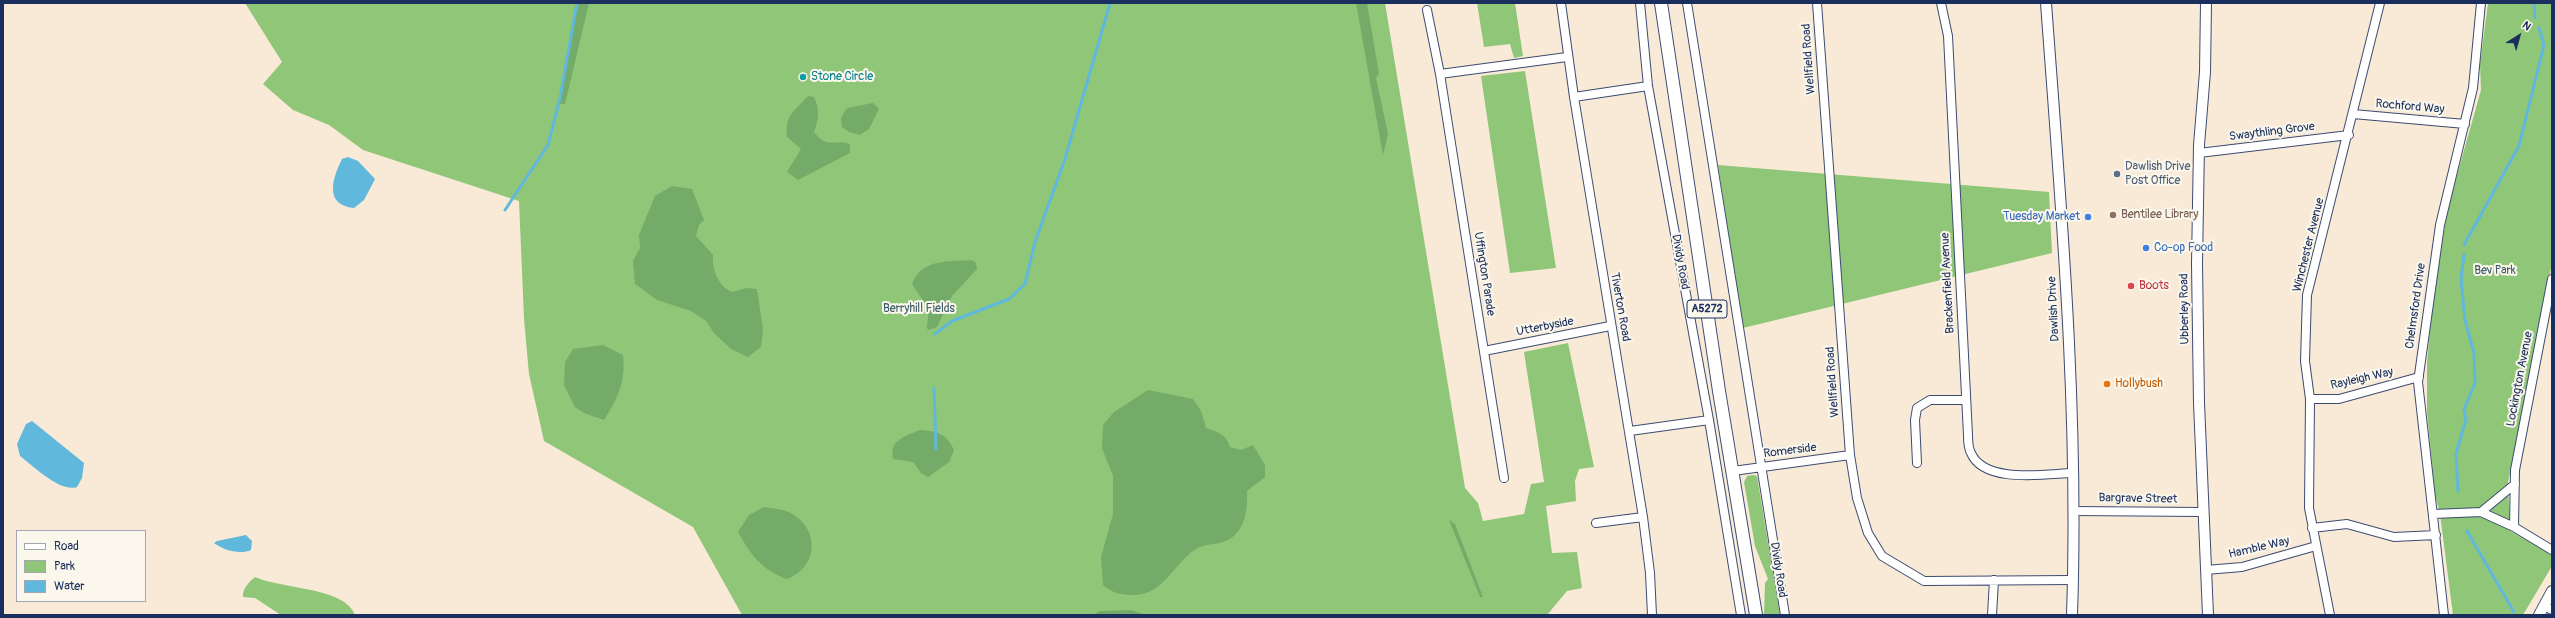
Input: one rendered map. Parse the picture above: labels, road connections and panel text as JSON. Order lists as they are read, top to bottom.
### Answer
{
  "streets": {
    "main road": ["Dividy Road", "A5272"],
    "street": [
      "Wellfield Road",
      "Rochford Way",
      "Swaythling Grove",
      "Winchester Avenue",
      "Uffington Parade",
      "Brackenfield Avenue",
      "Chelmsford Drive",
      "Tiverton Road",
      "Dawlish Drive",
      "Ubberley Road",
      "Utterbyside",
      "Rayleigh Way",
      "Lockington Avenue",
      "Romerside",
      "Bargrave Street",
      "Hamble Way"
    ]
  },
  "crossings": [
    ["Wellfield Road", "Dawlish Drive"],
    ["Wellfield Road", "Romerside"],
    ["Rochford Way", "Winchester Avenue"],
    ["Rochford Way", "Chelmsford Drive"],
    ["Swaythling Grove", "Winchester Avenue"],
    ["Swaythling Grove", "Ubberley Road"],
    ["Winchester Avenue", "Rayleigh Way"],
    ["Winchester Avenue", "Hamble Way"],
    ["Dividy Road", "Romerside"],
    ["Uffington Parade", "Utterbyside"],
    ["Brackenfield Avenue", "Dawlish Drive"],
    ["Chelmsford Drive", "Rayleigh Way"],
    ["Tiverton Road", "Utterbyside"],
    ["Dawlish Drive", "Bargrave Street"],
    ["Ubberley Road", "Bargrave Street"],
    ["Ubberley Road", "Hamble Way"]
  ],
  "parks": ["Bev Park", "Berryhill Fields"],
  "places": [
    "Stone Circle",
    "Dawlish Drive Post Office",
    "Bentilee Library",
    "Tuesday Market",
    "Co-op Food",
    "Boots",
    "Hollybush"
  ],
  "legend": ["Road", "Park", "Water"],
  "north": "top right"
}
